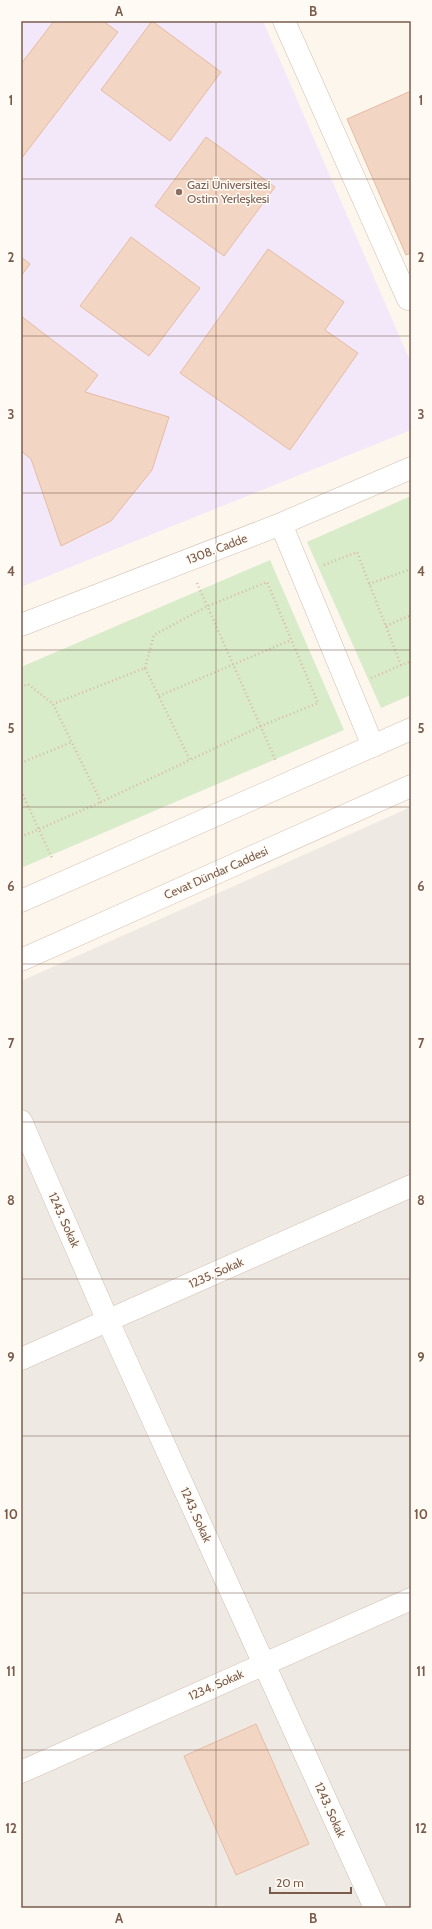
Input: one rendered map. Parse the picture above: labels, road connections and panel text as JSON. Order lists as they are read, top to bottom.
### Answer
{
  "streets": {
    "street": [
      "1308. Cadde",
      "Cevat Dündar Caddesi",
      "1243. Sokak",
      "1235. Sokak",
      "1234. Sokak"
    ]
  },
  "crossings": [
    ["1243. Sokak", "1235. Sokak"],
    ["1243. Sokak", "1234. Sokak"]
  ],
  "places": ["Gazi Üniversitesi Ostim Yerleşkesi"],
  "scale_bar": "20 m",
  "grid": {
    "columns": ["A", "B"],
    "rows": [
      "1",
      "2",
      "3",
      "4",
      "5",
      "6",
      "7",
      "8",
      "9",
      "10",
      "11",
      "12"
    ]
  }
}
